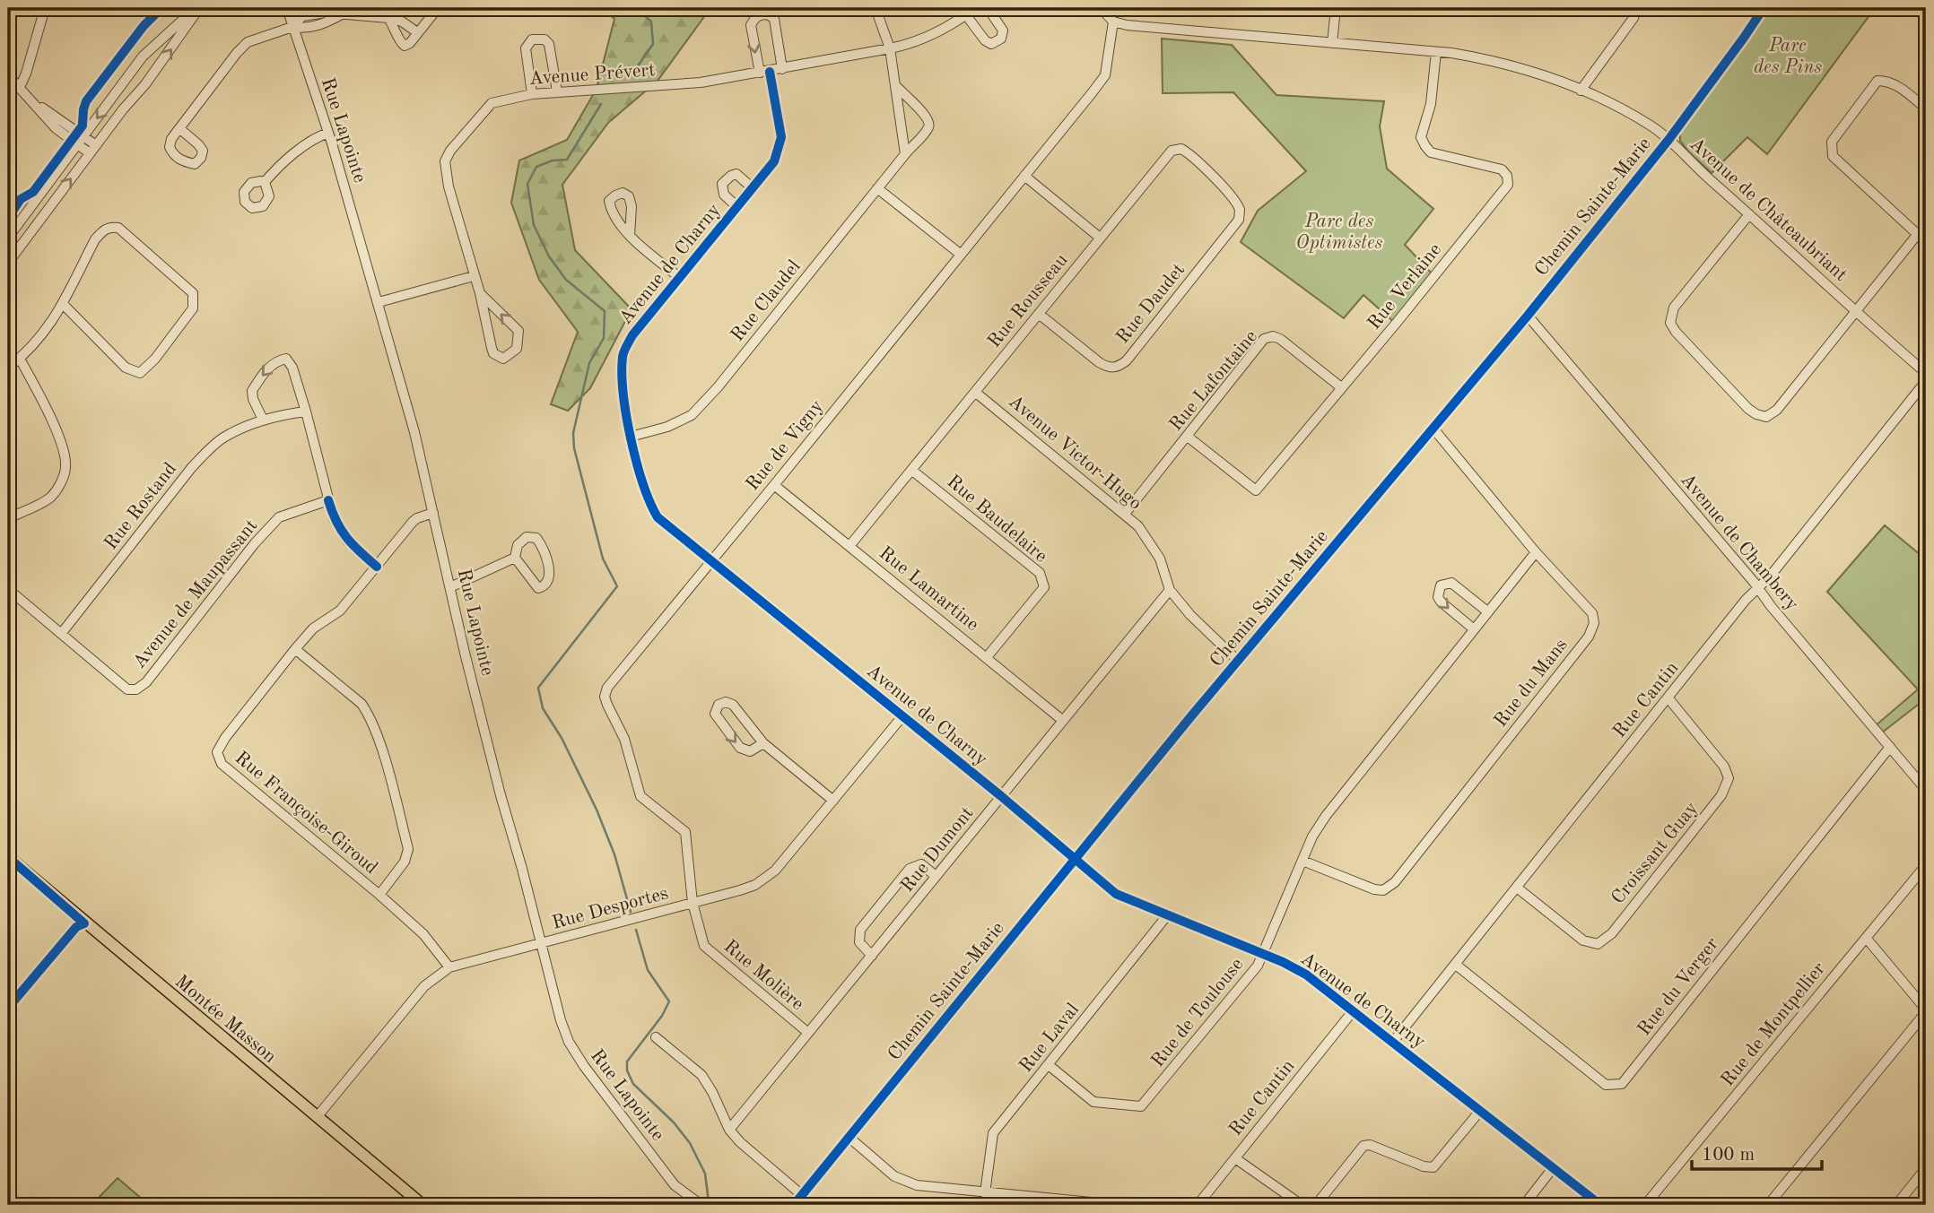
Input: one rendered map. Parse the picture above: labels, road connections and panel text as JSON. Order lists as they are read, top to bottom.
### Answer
{
  "streets": {
    "main road": ["Montée Masson"],
    "street": [
      "Avenue Prévert",
      "Rue Lapointe",
      "Chemin Sainte-Marie",
      "Avenue de Châteaubriant",
      "Avenue de Charny",
      "Rue Verlaine",
      "Rue Claudel",
      "Rue Rousseau",
      "Rue Daudet",
      "Rue Lafontaine",
      "Rue de Vigny",
      "Avenue Victor-Hugo",
      "Rue Rostand",
      "Rue Baudelaire",
      "Avenue de Chambery",
      "Rue Lamartine",
      "Avenue de Maupassant",
      "Rue du Mans",
      "Rue Cantin",
      "Rue Françoise-Giroud",
      "Rue Dumont",
      "Croissant Guay",
      "Rue Desportes",
      "Rue Molière",
      "Rue du Verger",
      "Rue de Toulouse",
      "Rue de Montpellier",
      "Rue Laval"
    ]
  },
  "crossings": [
    ["Avenue Prévert", "Avenue de Charny"],
    ["Rue Lapointe", "Rue Françoise-Giroud"],
    ["Rue Lapointe", "Rue Desportes"],
    ["Chemin Sainte-Marie", "Avenue de Châteaubriant"],
    ["Chemin Sainte-Marie", "Avenue de Charny"],
    ["Chemin Sainte-Marie", "Avenue Victor-Hugo"],
    ["Chemin Sainte-Marie", "Avenue de Chambery"],
    ["Chemin Sainte-Marie", "Rue du Mans"],
    ["Avenue de Châteaubriant", "Rue Verlaine"],
    ["Avenue de Châteaubriant", "Rue de Vigny"],
    ["Avenue de Charny", "Rue Claudel"],
    ["Avenue de Charny", "Rue de Vigny"],
    ["Avenue de Charny", "Rue Cantin"],
    ["Avenue de Charny", "Rue Dumont"],
    ["Avenue de Charny", "Rue Desportes"],
    ["Avenue de Charny", "Rue de Toulouse"],
    ["Avenue de Charny", "Rue Laval"],
    ["Rue Verlaine", "Rue Lafontaine"],
    ["Rue Rousseau", "Rue Daudet"],
    ["Rue Rousseau", "Avenue Victor-Hugo"],
    ["Rue Rousseau", "Rue Baudelaire"],
    ["Rue Rousseau", "Rue Lamartine"],
    ["Rue Lafontaine", "Avenue Victor-Hugo"],
    ["Rue de Vigny", "Rue Lamartine"],
    ["Rue de Vigny", "Rue Desportes"],
    ["Rue de Vigny", "Rue Molière"],
    ["Avenue Victor-Hugo", "Rue Dumont"],
    ["Rue Rostand", "Avenue de Maupassant"],
    ["Rue Baudelaire", "Rue Lamartine"],
    ["Avenue de Chambery", "Rue Cantin"],
    ["Avenue de Chambery", "Rue du Verger"],
    ["Rue Lamartine", "Rue Dumont"],
    ["Rue du Mans", "Rue de Toulouse"],
    ["Rue Cantin", "Croissant Guay"],
    ["Rue Cantin", "Rue du Verger"],
    ["Rue Françoise-Giroud", "Rue Desportes"],
    ["Rue Dumont", "Rue Molière"],
    ["Rue Desportes", "Rue Molière"],
    ["Rue Desportes", "Montée Masson"],
    ["Rue de Toulouse", "Rue Laval"]
  ],
  "parks": ["Parc des Pins", "Parc des Optimistes"],
  "scale_bar": "100 m"
}
